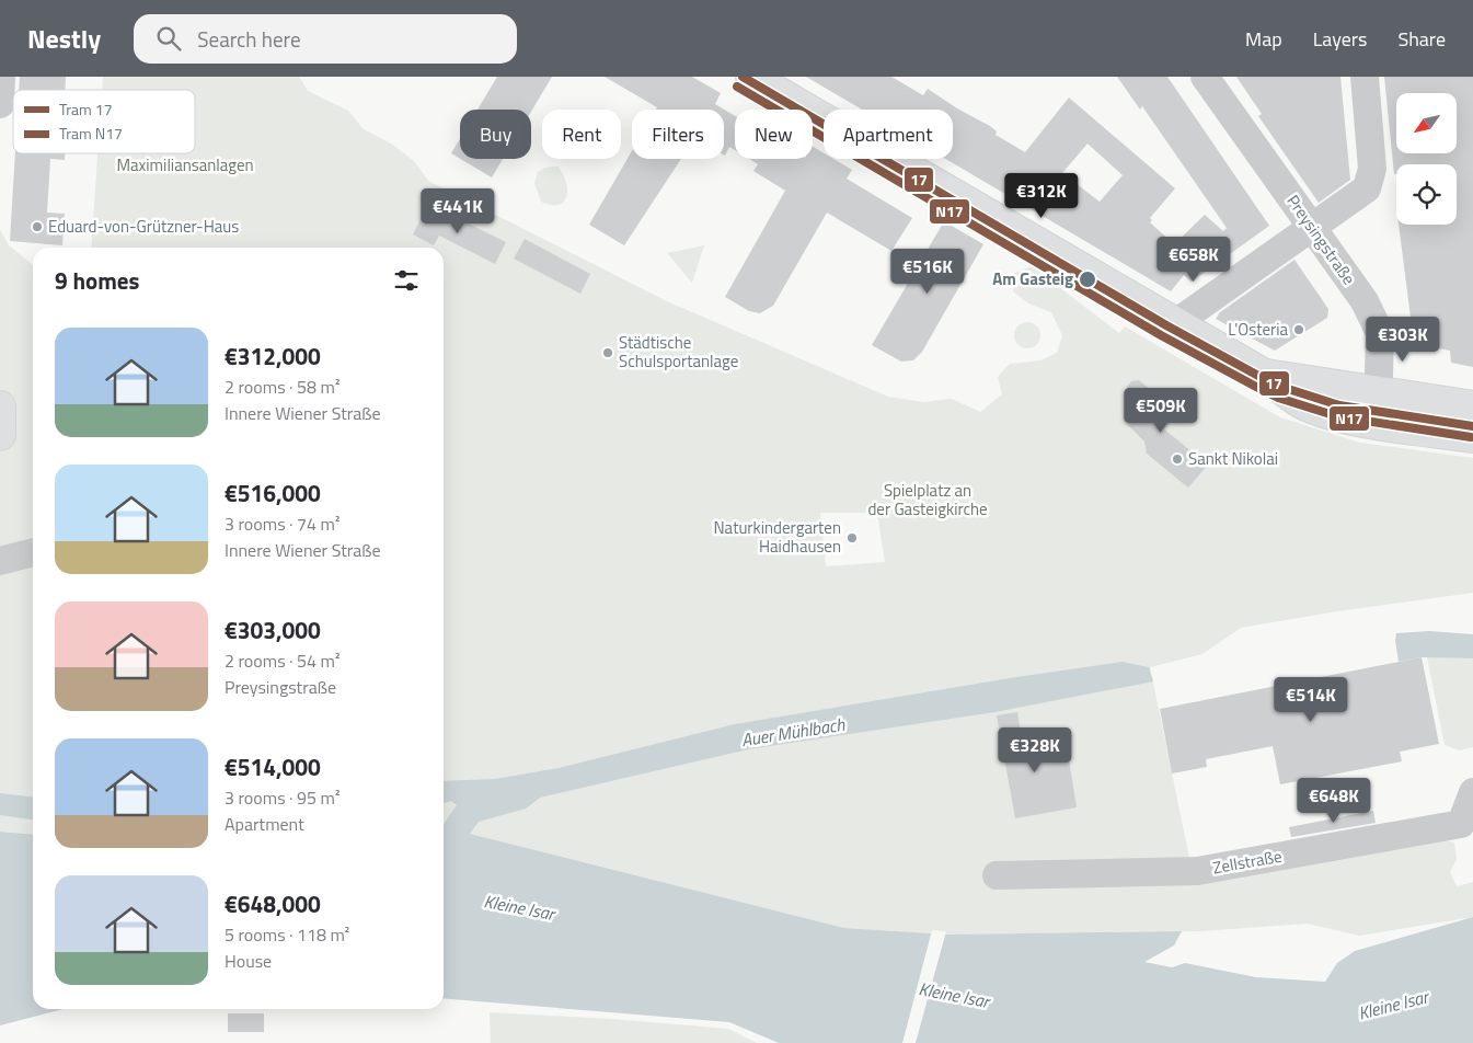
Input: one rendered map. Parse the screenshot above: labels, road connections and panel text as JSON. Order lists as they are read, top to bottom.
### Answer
{
  "streets": {
    "street": ["Preysingstraße", "Zellstraße"]
  },
  "water": ["Auer Mühlbach", "Kleine Isar"],
  "parks": ["Maximiliansanlagen", "Spielplatz an der Gasteigkirche"],
  "places": [
    "Eduard-von-Grützner-Haus",
    "Am Gasteig",
    "L'Osteria",
    "Städtische Schulsportanlage",
    "Sankt Nikolai",
    "Naturkindergarten Haidhausen"
  ],
  "lines": ["tram line 17", "tram line N17"],
  "legend": ["Tram 17", "Tram N17"],
  "north": "bottom left",
  "page": {
    "header": "Nestly",
    "search": "Search here",
    "nav": ["Map", "Layers", "Share"],
    "chip": [
      "Buy",
      "Rent",
      "Filters",
      "New",
      "Apartment"
    ],
    "price": [
      "€312K",
      "€441K",
      "€658K",
      "€516K",
      "€303K",
      "€509K",
      "€514K",
      "€328K",
      "€648K"
    ],
    "heading": "9 homes",
    "list": [
      {
        "name": "€312,000",
        "note": "2 rooms · 58 m² · Innere Wiener Straße"
      },
      {
        "name": "€516,000",
        "note": "3 rooms · 74 m² · Innere Wiener Straße"
      },
      {
        "name": "€303,000",
        "note": "2 rooms · 54 m² · Preysingstraße"
      },
      {
        "name": "€514,000",
        "note": "3 rooms · 95 m² · Apartment"
      },
      {
        "name": "€648,000",
        "note": "5 rooms · 118 m² · House"
      }
    ]
  }
}
